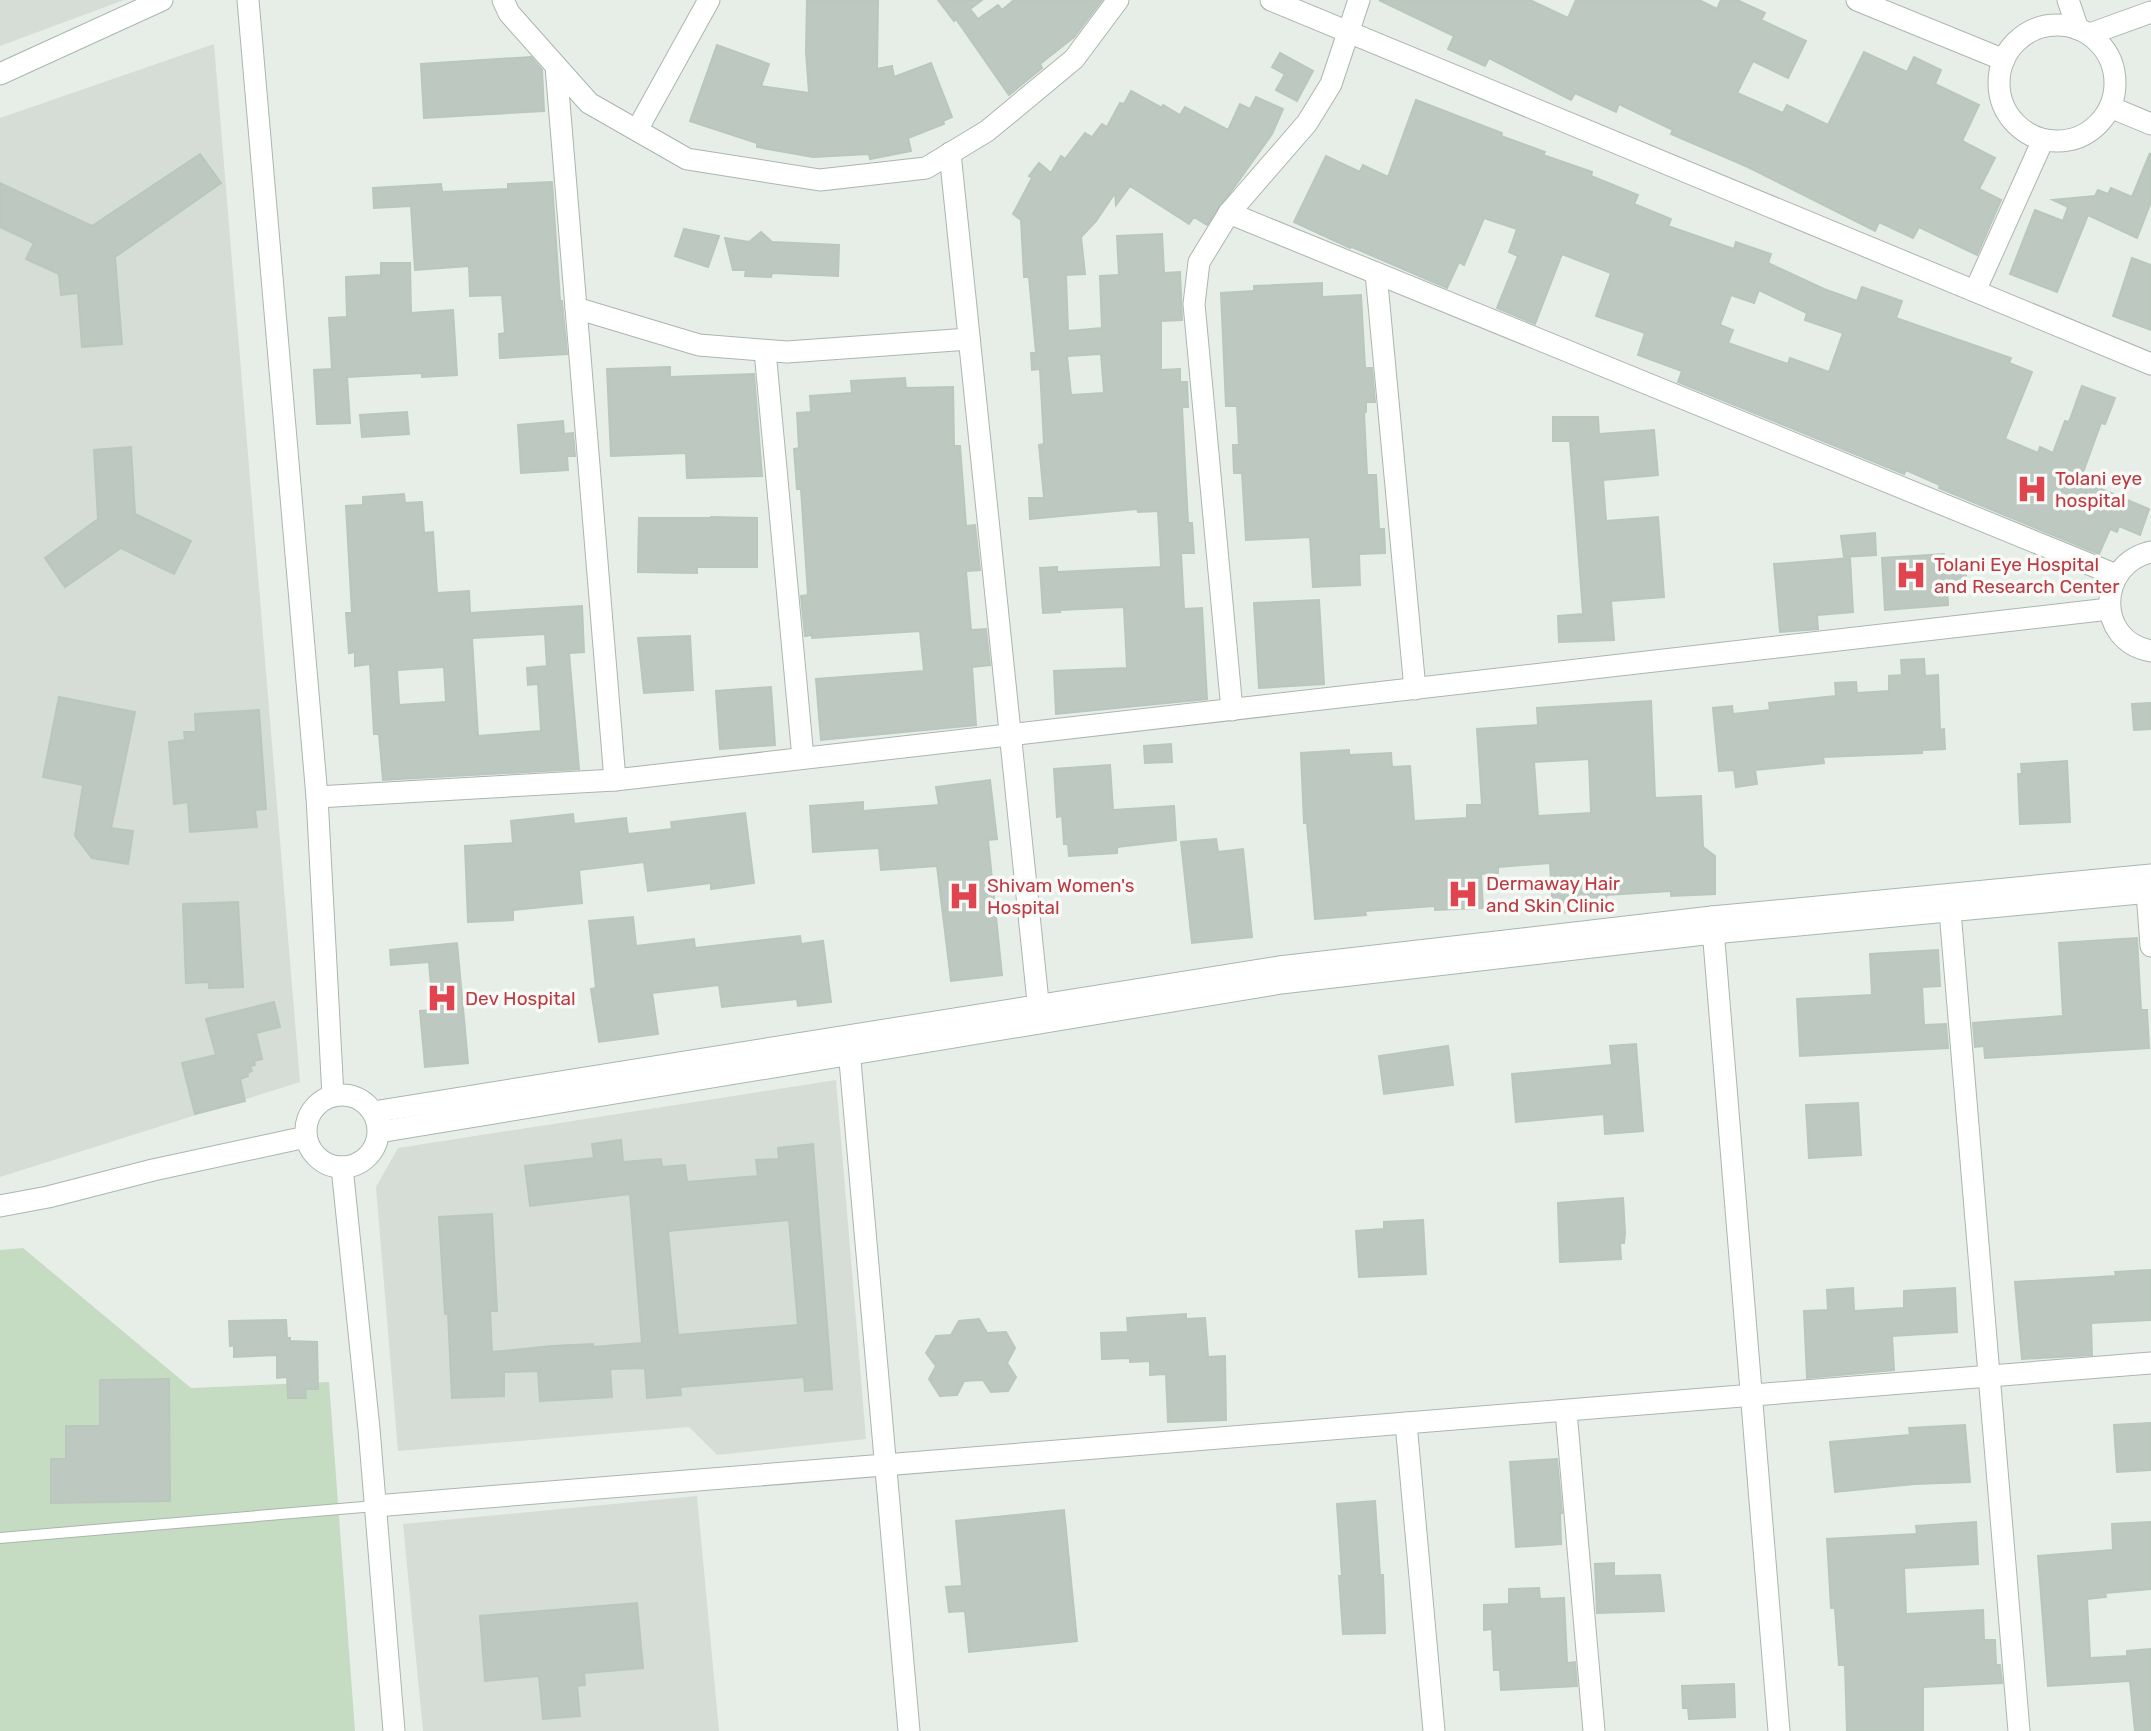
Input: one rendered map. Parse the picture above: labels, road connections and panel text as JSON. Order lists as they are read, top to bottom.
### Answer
{
  "places": {
    "hospital": [
      "Tolani eye hospital",
      "Tolani Eye Hospital and Research Center",
      "Dermaway Hair and Skin Clinic",
      "Shivam Women's Hospital",
      "Dev Hospital"
    ]
  }
}
